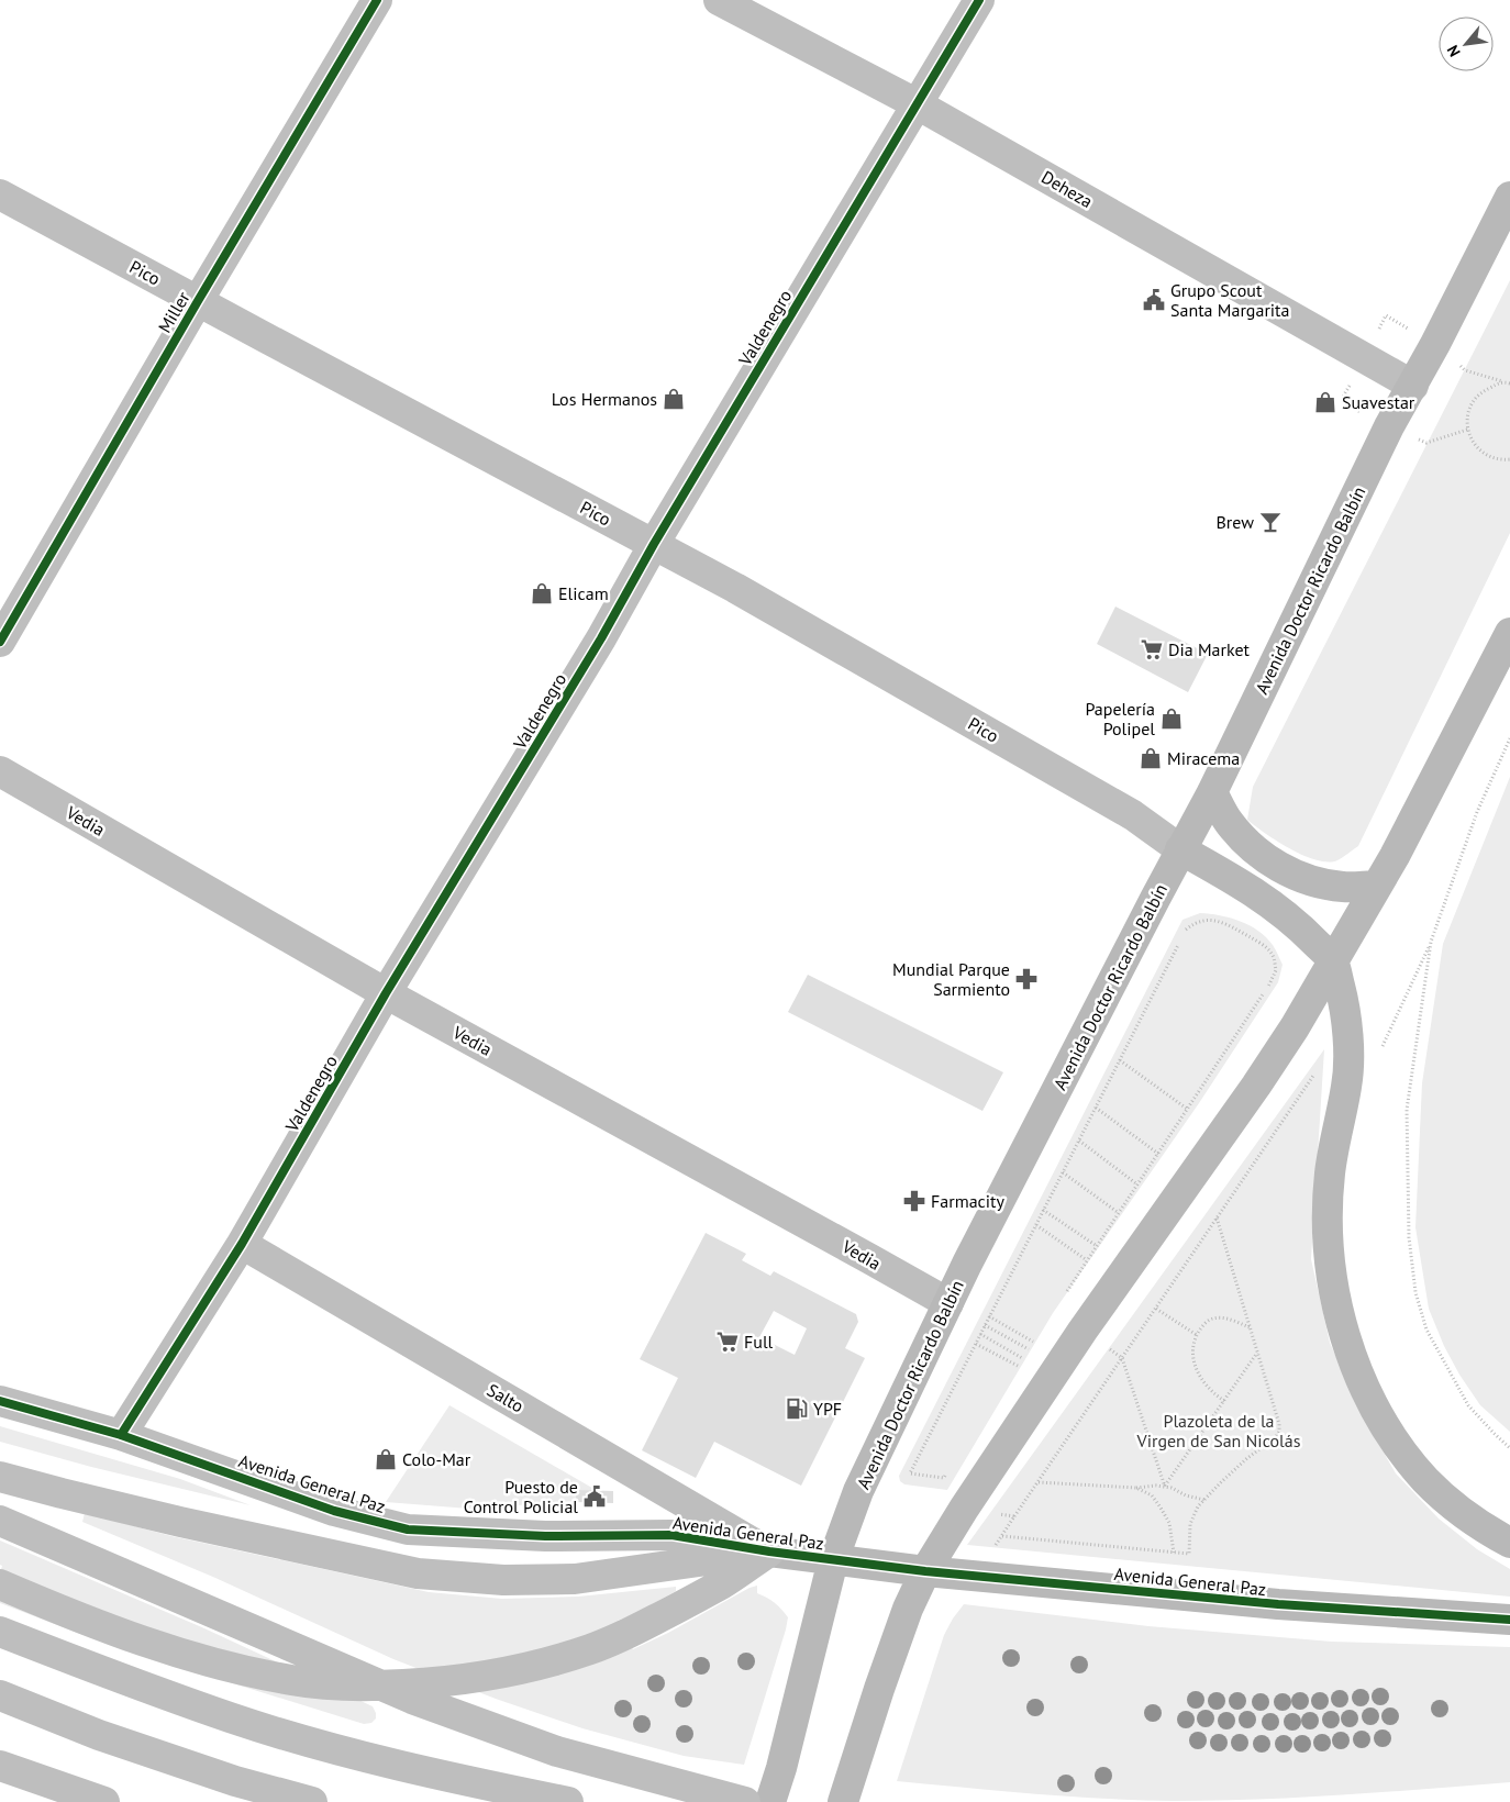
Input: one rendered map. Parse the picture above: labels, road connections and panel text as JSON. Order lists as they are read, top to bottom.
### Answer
{
  "streets": {
    "main road": [
      "Deheza",
      "Pico",
      "Miller",
      "Valdenegro",
      "Avenida Doctor Ricardo Balbín",
      "Vedia",
      "Salto",
      "Avenida General Paz"
    ]
  },
  "crossings": [
    ["Deheza", "Valdenegro"],
    ["Deheza", "Avenida Doctor Ricardo Balbín"],
    ["Pico", "Miller"],
    ["Pico", "Valdenegro"],
    ["Pico", "Avenida Doctor Ricardo Balbín"],
    ["Valdenegro", "Vedia"],
    ["Valdenegro", "Salto"],
    ["Valdenegro", "Avenida General Paz"],
    ["Avenida Doctor Ricardo Balbín", "Vedia"],
    ["Avenida Doctor Ricardo Balbín", "Avenida General Paz"],
    ["Salto", "Avenida General Paz"]
  ],
  "parks": ["Plazoleta de la Virgen de San Nicolás"],
  "places": {
    "public building": ["Grupo Scout Santa Margarita", "Puesto de Control Policial"],
    "shop": [
      "Los Hermanos",
      "Suavestar",
      "Elicam",
      "Papelería Polipel",
      "Miracema",
      "Colo-Mar"
    ],
    "bar": ["Brew"],
    "supermarket": ["Dia Market", "Full"],
    "pharmacy": ["Mundial Parque Sarmiento", "Farmacity"],
    "fuel station": ["YPF"]
  },
  "north": "bottom left"
}
